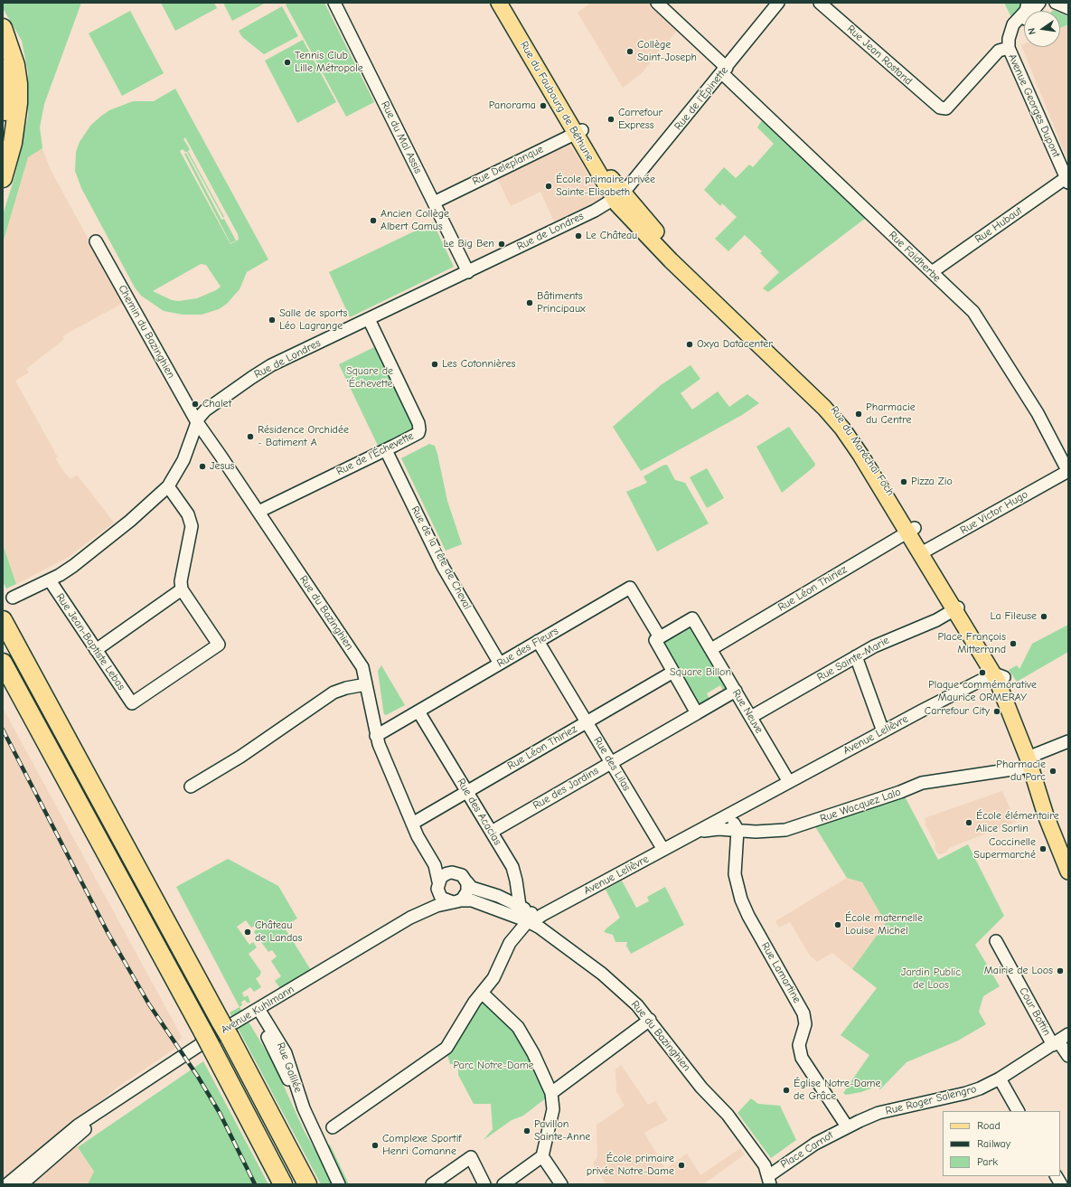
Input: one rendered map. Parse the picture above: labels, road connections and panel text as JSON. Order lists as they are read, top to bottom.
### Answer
{
  "streets": {
    "main road": ["Rue du Faubourg de Béthune", "Rue du Maréchal Foch"],
    "street": [
      "Rue Jean Rostand",
      "Rue de l'Épinette",
      "Avenue Georges Dupont",
      "Rue du Mal Assis",
      "Rue Deleplanque",
      "Rue Hubaut",
      "Rue de Londres",
      "Rue Faidherbe",
      "Chemin du Bazinghien",
      "Rue de l'Échevette",
      "Rue Victor Hugo",
      "Rue de la Tête de Cheval",
      "Rue Léon Thiriez",
      "Rue du Bazinghien",
      "Rue Jean-Baptiste Lebas",
      "Rue des Fleurs",
      "Rue Sainte-Marie",
      "Rue Neuve",
      "Avenue Lelièvre",
      "Rue des Lilas",
      "Rue des Jardins",
      "Rue Wacquez Lalo",
      "Rue des Acacias",
      "Rue Lamartine",
      "Avenue Kuhlmann",
      "Cour Bottin",
      "Rue Galilée",
      "Rue Roger Salengro",
      "Place Carnot"
    ]
  },
  "crossings": [
    ["Rue Jean Rostand", "Avenue Georges Dupont"],
    ["Rue de l'Épinette", "Rue du Faubourg de Béthune"],
    ["Rue de l'Épinette", "Rue de Londres"],
    ["Rue de l'Épinette", "Rue Faidherbe"],
    ["Rue de l'Épinette", "Rue du Maréchal Foch"],
    ["Rue du Faubourg de Béthune", "Rue Deleplanque"],
    ["Rue du Faubourg de Béthune", "Rue de Londres"],
    ["Rue du Faubourg de Béthune", "Rue du Maréchal Foch"],
    ["Avenue Georges Dupont", "Rue Hubaut"],
    ["Rue du Mal Assis", "Rue Deleplanque"],
    ["Rue du Mal Assis", "Rue de Londres"],
    ["Rue Hubaut", "Rue Faidherbe"],
    ["Rue de Londres", "Chemin du Bazinghien"],
    ["Rue de Londres", "Rue du Maréchal Foch"],
    ["Rue de Londres", "Rue de l'Échevette"],
    ["Rue de Londres", "Rue du Bazinghien"],
    ["Rue de Londres", "Rue Jean-Baptiste Lebas"],
    ["Rue Faidherbe", "Rue Victor Hugo"],
    ["Chemin du Bazinghien", "Rue du Bazinghien"],
    ["Rue du Maréchal Foch", "Rue Victor Hugo"],
    ["Rue du Maréchal Foch", "Rue Léon Thiriez"],
    ["Rue du Maréchal Foch", "Rue Sainte-Marie"],
    ["Rue du Maréchal Foch", "Avenue Lelièvre"],
    ["Rue du Maréchal Foch", "Rue Wacquez Lalo"],
    ["Rue de l'Échevette", "Rue de la Tête de Cheval"],
    ["Rue de l'Échevette", "Rue du Bazinghien"],
    ["Rue de la Tête de Cheval", "Rue des Fleurs"],
    ["Rue Léon Thiriez", "Rue du Bazinghien"],
    ["Rue Léon Thiriez", "Rue Neuve"],
    ["Rue Léon Thiriez", "Rue des Lilas"],
    ["Rue Léon Thiriez", "Rue des Acacias"],
    ["Rue du Bazinghien", "Rue des Fleurs"],
    ["Rue du Bazinghien", "Avenue Lelièvre"],
    ["Rue du Bazinghien", "Rue des Acacias"],
    ["Rue du Bazinghien", "Avenue Kuhlmann"],
    ["Rue du Bazinghien", "Place Carnot"],
    ["Rue des Fleurs", "Rue Neuve"],
    ["Rue des Fleurs", "Rue des Lilas"],
    ["Rue des Fleurs", "Rue des Acacias"],
    ["Rue Sainte-Marie", "Rue Neuve"],
    ["Rue Neuve", "Avenue Lelièvre"],
    ["Avenue Lelièvre", "Rue des Lilas"],
    ["Avenue Lelièvre", "Rue Wacquez Lalo"],
    ["Rue des Lilas", "Rue des Jardins"],
    ["Rue des Jardins", "Rue des Acacias"],
    ["Rue Wacquez Lalo", "Rue Lamartine"],
    ["Rue Lamartine", "Rue Roger Salengro"],
    ["Rue Lamartine", "Place Carnot"],
    ["Avenue Kuhlmann", "Rue Galilée"],
    ["Cour Bottin", "Rue Roger Salengro"],
    ["Rue Roger Salengro", "Place Carnot"]
  ],
  "parks": [
    "Square de 'Échevette",
    "Square Billon",
    "Jardin Public de Loos",
    "Parc Notre-Dame"
  ],
  "places": [
    "Collège Saint-Joseph",
    "Tennis Club Lille Métropole",
    "Panorama",
    "Carrefour Express",
    "École primaire privée Sainte-Elisabeth",
    "Ancien Collège Albert Camus",
    "Le Château",
    "Le Big Ben",
    "Bâtiments Principaux",
    "Salle de sports Léo Lagrange",
    "Oxya Datacenter",
    "Les Cotonnières",
    "Chalet",
    "Pharmacie du Centre",
    "Résidence Orchidée - Batiment A",
    "Jesus",
    "Pizza Zio",
    "La Fileuse",
    "Place François Mitterrand",
    "Plaque commémorative Maurice ORMERAY",
    "Carrefour City",
    "Pharmacie du Parc",
    "École élémentaire Alice Sorlin",
    "Coccinelle Supermarché",
    "École maternelle Louise Michel",
    "Château de Landas",
    "Mairie de Loos",
    "Église Notre-Dame de Grâce",
    "Pavillon Sainte-Anne",
    "Complexe Sportif Henri Comanne",
    "École primaire privée Notre-Dame"
  ],
  "legend": ["Road", "Railway", "Park"],
  "north": "left"
}
